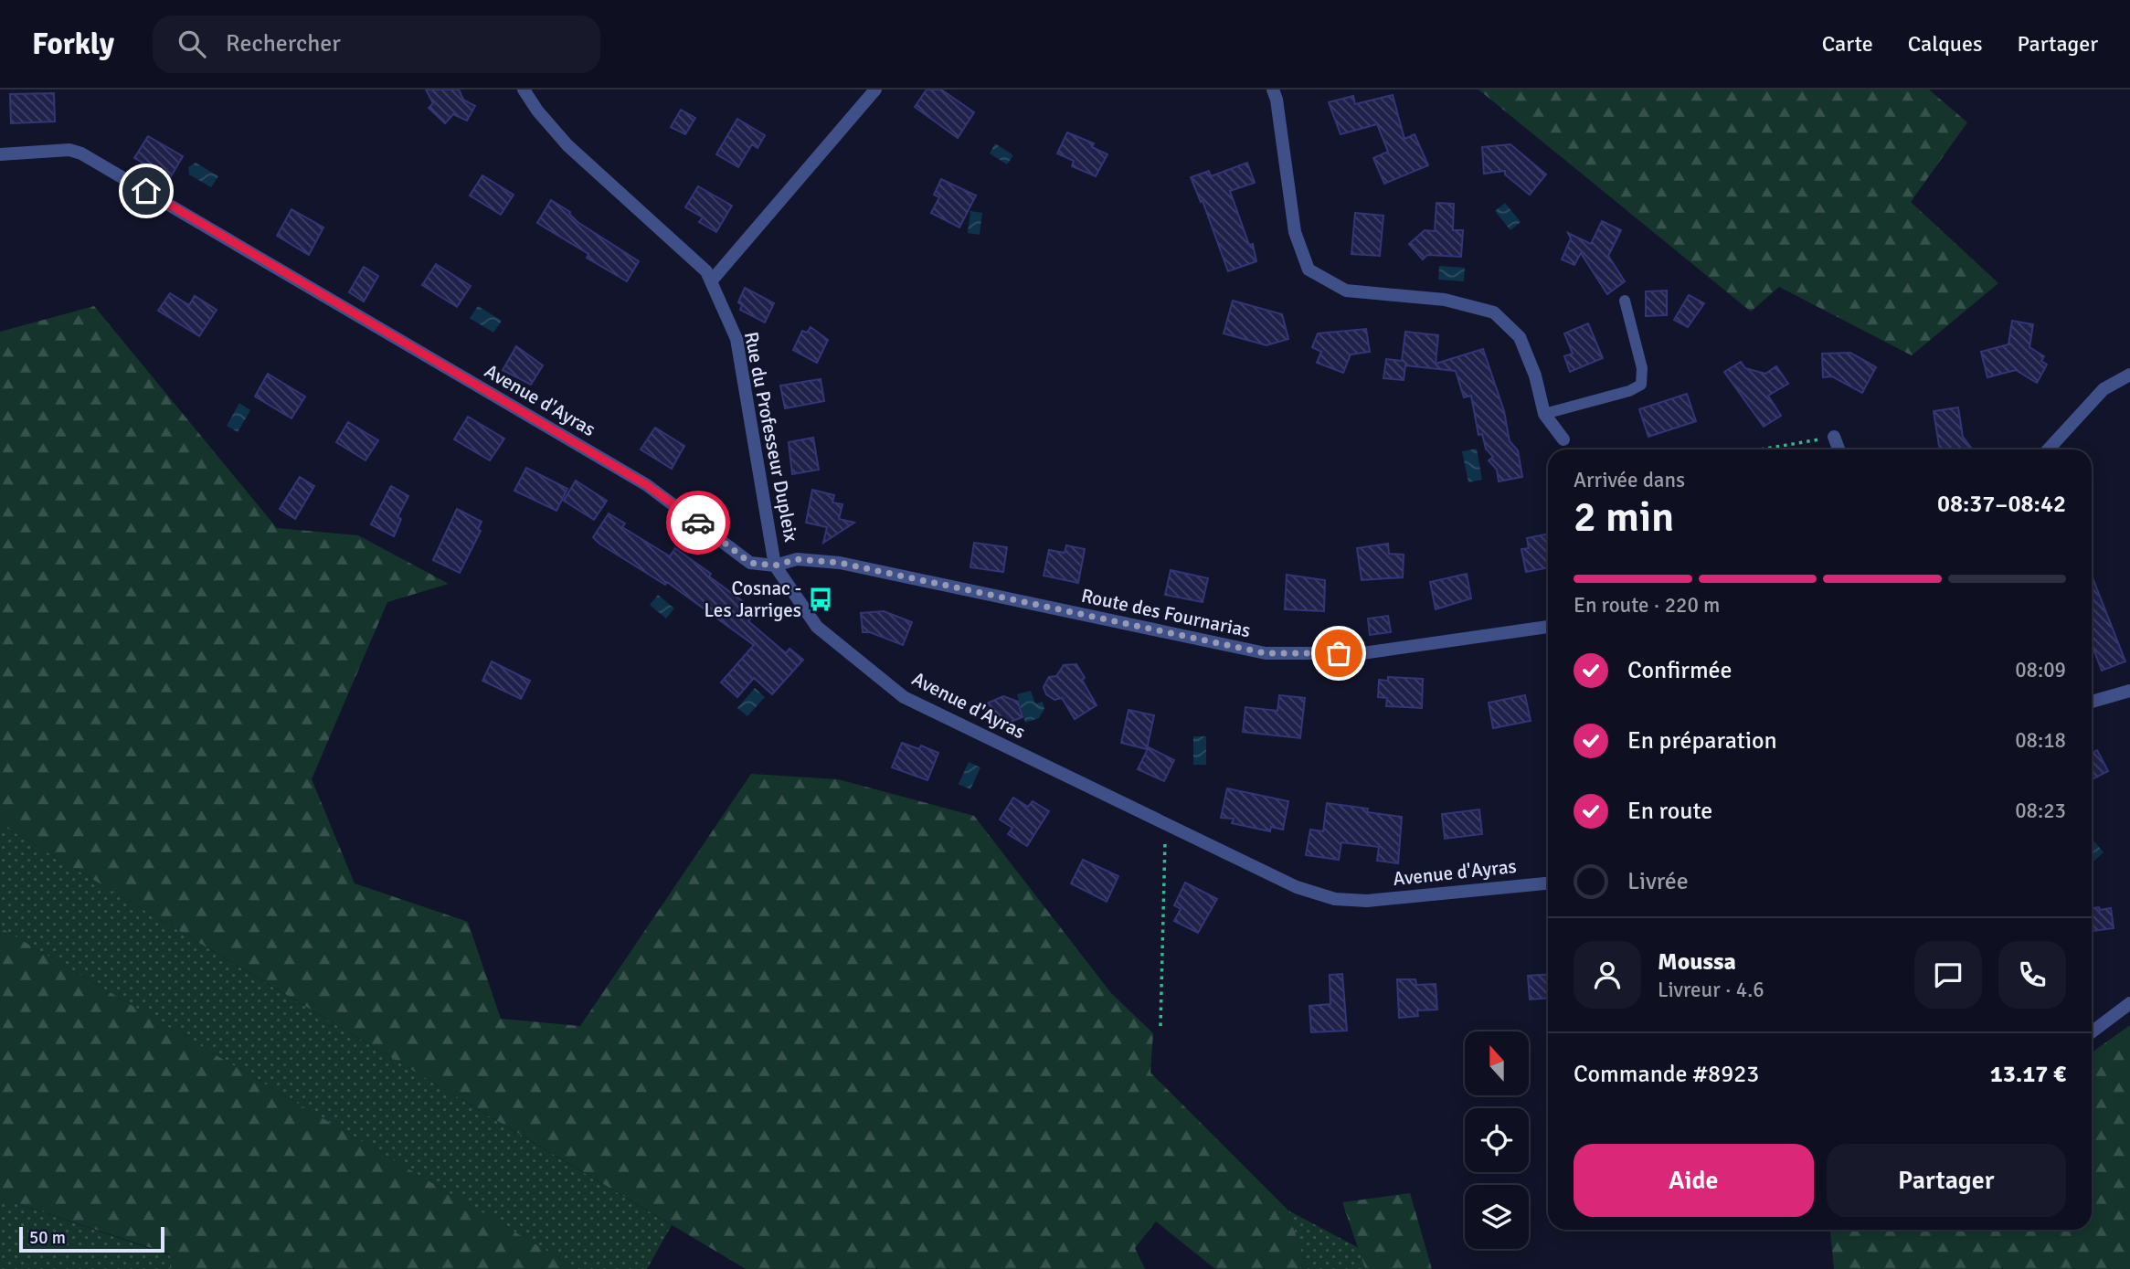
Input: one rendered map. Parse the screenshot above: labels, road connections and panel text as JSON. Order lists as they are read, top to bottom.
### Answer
{
  "streets": {
    "street": ["Avenue d'Ayras", "Rue du Professeur Dupleix", "Route des Fournarias"]
  },
  "crossings": [
    ["Avenue d'Ayras", "Rue du Professeur Dupleix"],
    ["Avenue d'Ayras", "Route des Fournarias"],
    ["Rue du Professeur Dupleix", "Route des Fournarias"]
  ],
  "places": {
    "bus stop": ["Cosnac - Les Jarriges"]
  },
  "scale_bar": "50 m",
  "north": "top",
  "page": {
    "header": "Forkly",
    "search": "Rechercher",
    "nav": ["Carte", "Calques", "Partager"],
    "heading": ["2 min", "Arrivée dans", "08:37–08:42"],
    "panel": [
      "Moussa",
      "Livreur · 4.6",
      "Commande #8923",
      "13.17 €"
    ],
    "bar": "En route · 220 m",
    "list": [
      ["Confirmée", "08:09"],
      ["En préparation", "08:18"],
      ["En route", "08:23"],
      "Livrée"
    ],
    "buttons": ["Aide", "Partager"],
    "scale": "50 m"
  }
}
